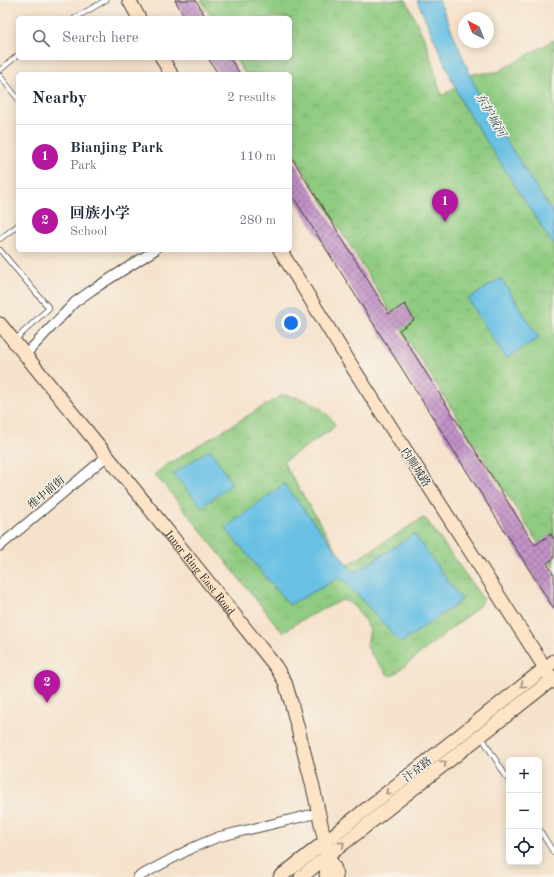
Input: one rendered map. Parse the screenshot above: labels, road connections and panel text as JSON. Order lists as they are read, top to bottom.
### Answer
{
  "streets": {
    "street": [
      "内顺城路",
      "维中前街",
      "Inner Ring East Road",
      "汴京路"
    ]
  },
  "crossings": [
    ["内顺城路", "汴京路"],
    ["维中前街", "Inner Ring East Road"],
    ["Inner Ring East Road", "汴京路"]
  ],
  "water": ["东护城河"],
  "north": "top left",
  "page": {
    "search": "Search here",
    "heading": ["Nearby", "2 results"],
    "list": [
      {
        "mark": "1",
        "name": "Bianjing Park",
        "note": "Park",
        "value": "110 m"
      },
      {
        "mark": "2",
        "name": "回族小学",
        "note": "School",
        "value": "280 m"
      }
    ],
    "pins": ["1", "2"],
    "map_buttons": ["+", "−"]
  }
}
